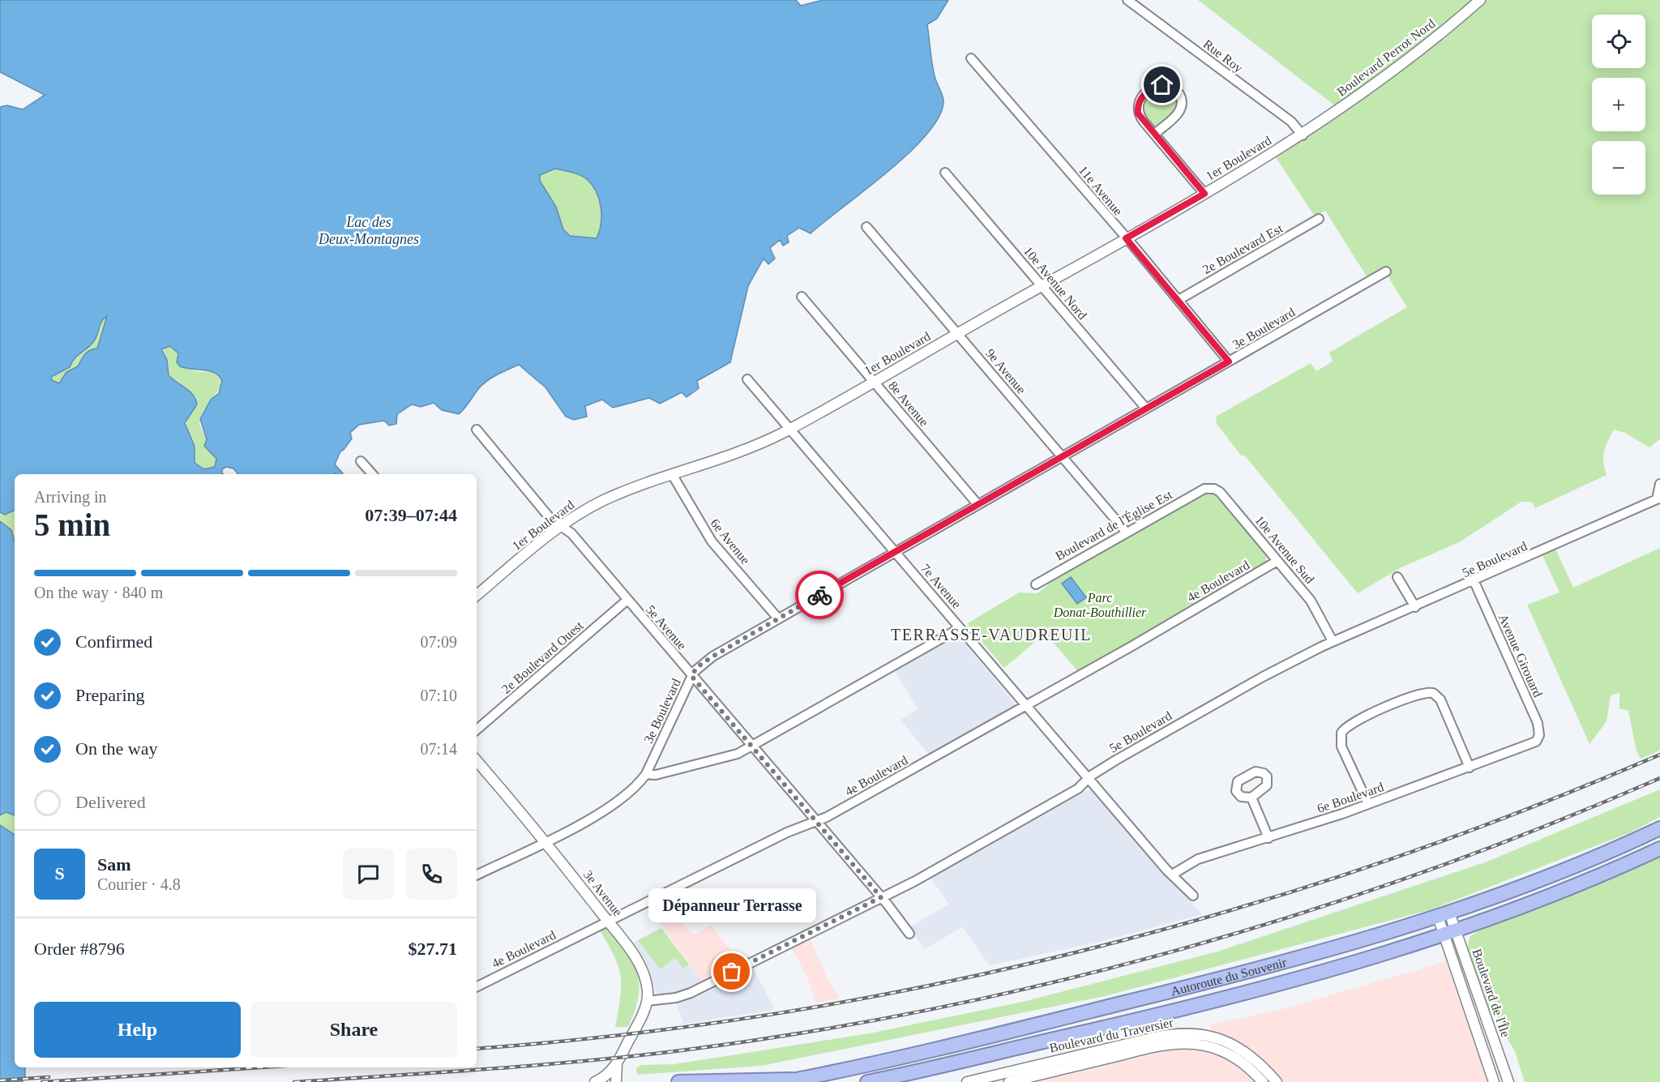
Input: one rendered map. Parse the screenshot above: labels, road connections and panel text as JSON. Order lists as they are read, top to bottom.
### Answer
{
  "streets": {
    "highway": ["Autoroute du Souvenir"],
    "street": [
      "Rue Roy",
      "Boulevard Perrot Nord",
      "1er Boulevard",
      "11e Avenue",
      "2e Boulevard Est",
      "10e Avenue Nord",
      "3e Boulevard",
      "9e Avenue",
      "8e Avenue",
      "Boulevard de l'Église Est",
      "6e Avenue",
      "10e Avenue Sud",
      "5e Boulevard",
      "4e Boulevard",
      "7e Avenue",
      "5e Avenue",
      "Avenue Girouard",
      "2e Boulevard Ouest",
      "6e Boulevard",
      "3e Avenue",
      "Boulevard de l'Île",
      "Boulevard du Traversier"
    ]
  },
  "crossings": [
    ["Rue Roy", "1er Boulevard"],
    ["Boulevard Perrot Nord", "1er Boulevard"],
    ["1er Boulevard", "11e Avenue"],
    ["1er Boulevard", "10e Avenue Nord"],
    ["1er Boulevard", "9e Avenue"],
    ["1er Boulevard", "8e Avenue"],
    ["1er Boulevard", "6e Avenue"],
    ["1er Boulevard", "7e Avenue"],
    ["1er Boulevard", "5e Avenue"],
    ["11e Avenue", "2e Boulevard Est"],
    ["11e Avenue", "3e Boulevard"],
    ["10e Avenue Nord", "3e Boulevard"],
    ["3e Boulevard", "9e Avenue"],
    ["3e Boulevard", "8e Avenue"],
    ["3e Boulevard", "6e Avenue"],
    ["3e Boulevard", "7e Avenue"],
    ["3e Boulevard", "5e Avenue"],
    ["3e Boulevard", "3e Avenue"],
    ["9e Avenue", "Boulevard de l'Église Est"],
    ["Boulevard de l'Église Est", "10e Avenue Sud"],
    ["10e Avenue Sud", "5e Boulevard"],
    ["10e Avenue Sud", "4e Boulevard"],
    ["5e Boulevard", "7e Avenue"],
    ["5e Boulevard", "5e Avenue"],
    ["5e Boulevard", "Avenue Girouard"],
    ["5e Boulevard", "3e Avenue"],
    ["4e Boulevard", "7e Avenue"],
    ["4e Boulevard", "5e Avenue"],
    ["4e Boulevard", "3e Avenue"],
    ["7e Avenue", "6e Boulevard"],
    ["5e Avenue", "2e Boulevard Ouest"],
    ["Avenue Girouard", "6e Boulevard"],
    ["Autoroute du Souvenir", "Boulevard de l'Île"]
  ],
  "districts": ["TERRASSE-VAUDREUIL"],
  "water": ["Lac des Deux-Montagnes"],
  "parks": ["Parc Donat-Bouthillier"],
  "places": ["Dépanneur Terrasse"],
  "page": {
    "map_buttons": ["+", "−"],
    "heading": ["5 min", "Arriving in", "07:39–07:44"],
    "panel": [
      "Sam",
      "Courier · 4.8",
      "Order #8796",
      "$27.71"
    ],
    "bar": "On the way · 840 m",
    "list": [
      ["Confirmed", "07:09"],
      ["Preparing", "07:10"],
      ["On the way", "07:14"],
      "Delivered"
    ],
    "round": "S",
    "bubble": "Dépanneur Terrasse",
    "buttons": ["Help", "Share"]
  }
}
